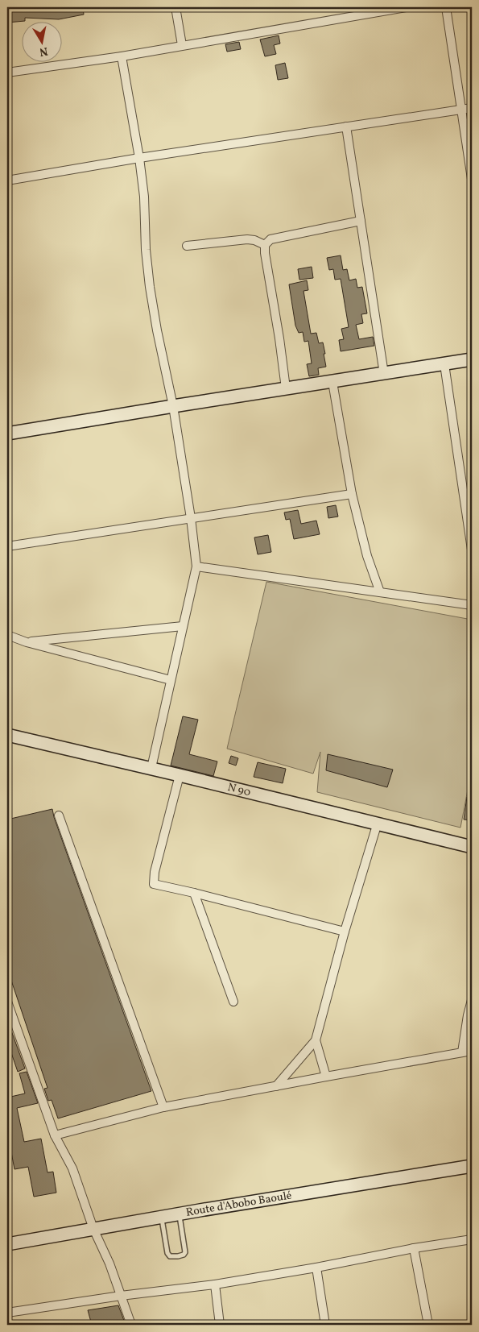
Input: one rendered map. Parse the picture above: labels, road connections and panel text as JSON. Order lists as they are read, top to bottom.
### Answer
{
  "streets": {
    "street": ["N 90", "Route d'Abobo Baoulé"]
  },
  "north": "bottom"
}
